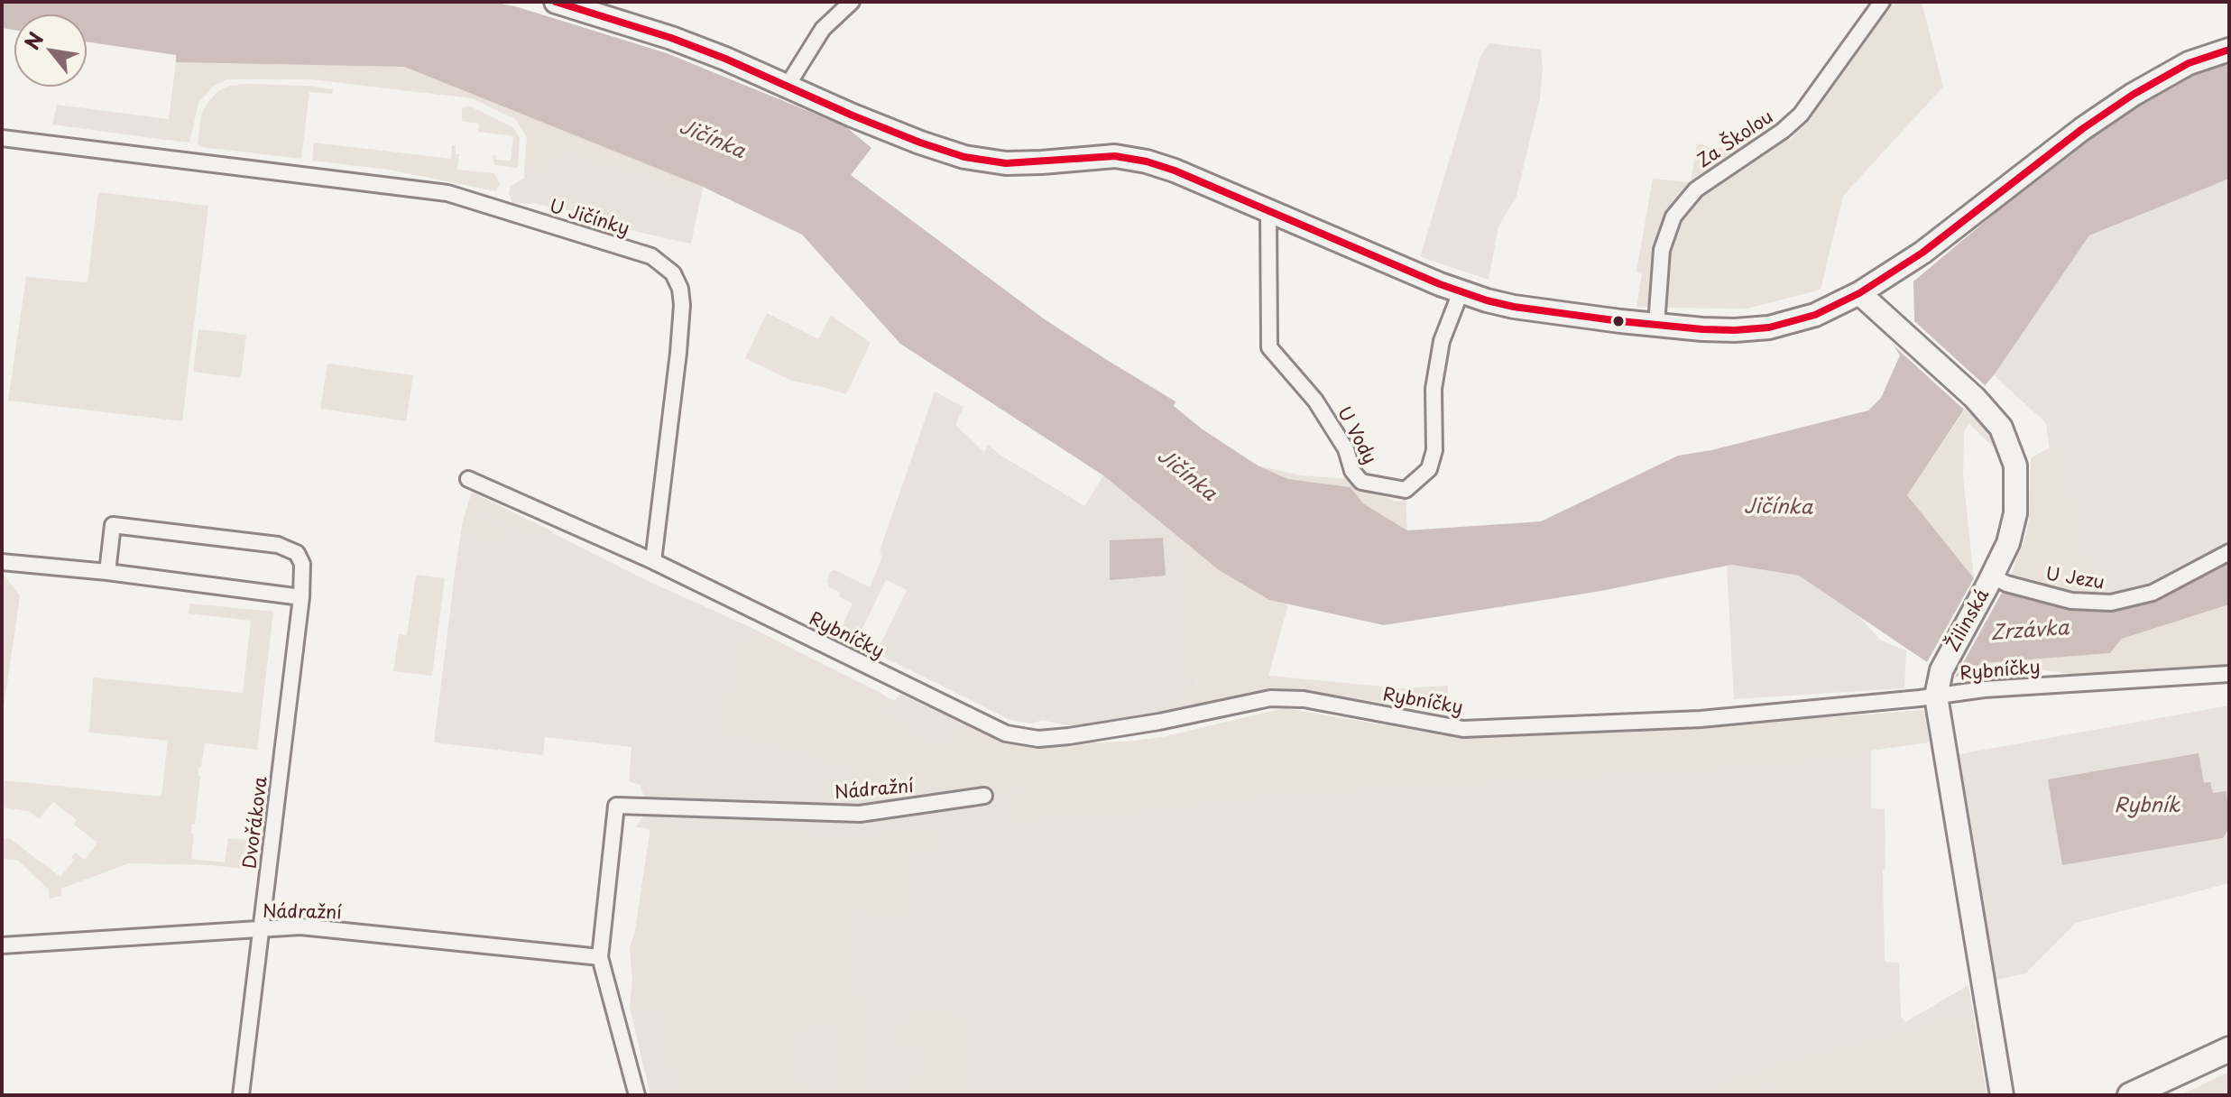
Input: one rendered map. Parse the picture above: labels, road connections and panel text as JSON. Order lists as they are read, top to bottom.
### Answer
{
  "streets": {
    "street": [
      "Za Školou",
      "U Jičínky",
      "U Vody",
      "U Jezu",
      "Žilinská",
      "Rybníčky",
      "Nádražní",
      "Dvořákova"
    ]
  },
  "crossings": [
    ["U Jičínky", "Rybníčky"],
    ["U Jezu", "Žilinská"],
    ["Žilinská", "Rybníčky"],
    ["Nádražní", "Dvořákova"]
  ],
  "water": ["Jičínka", "Zrzávka", "Rybník"],
  "north": "top left"
}
